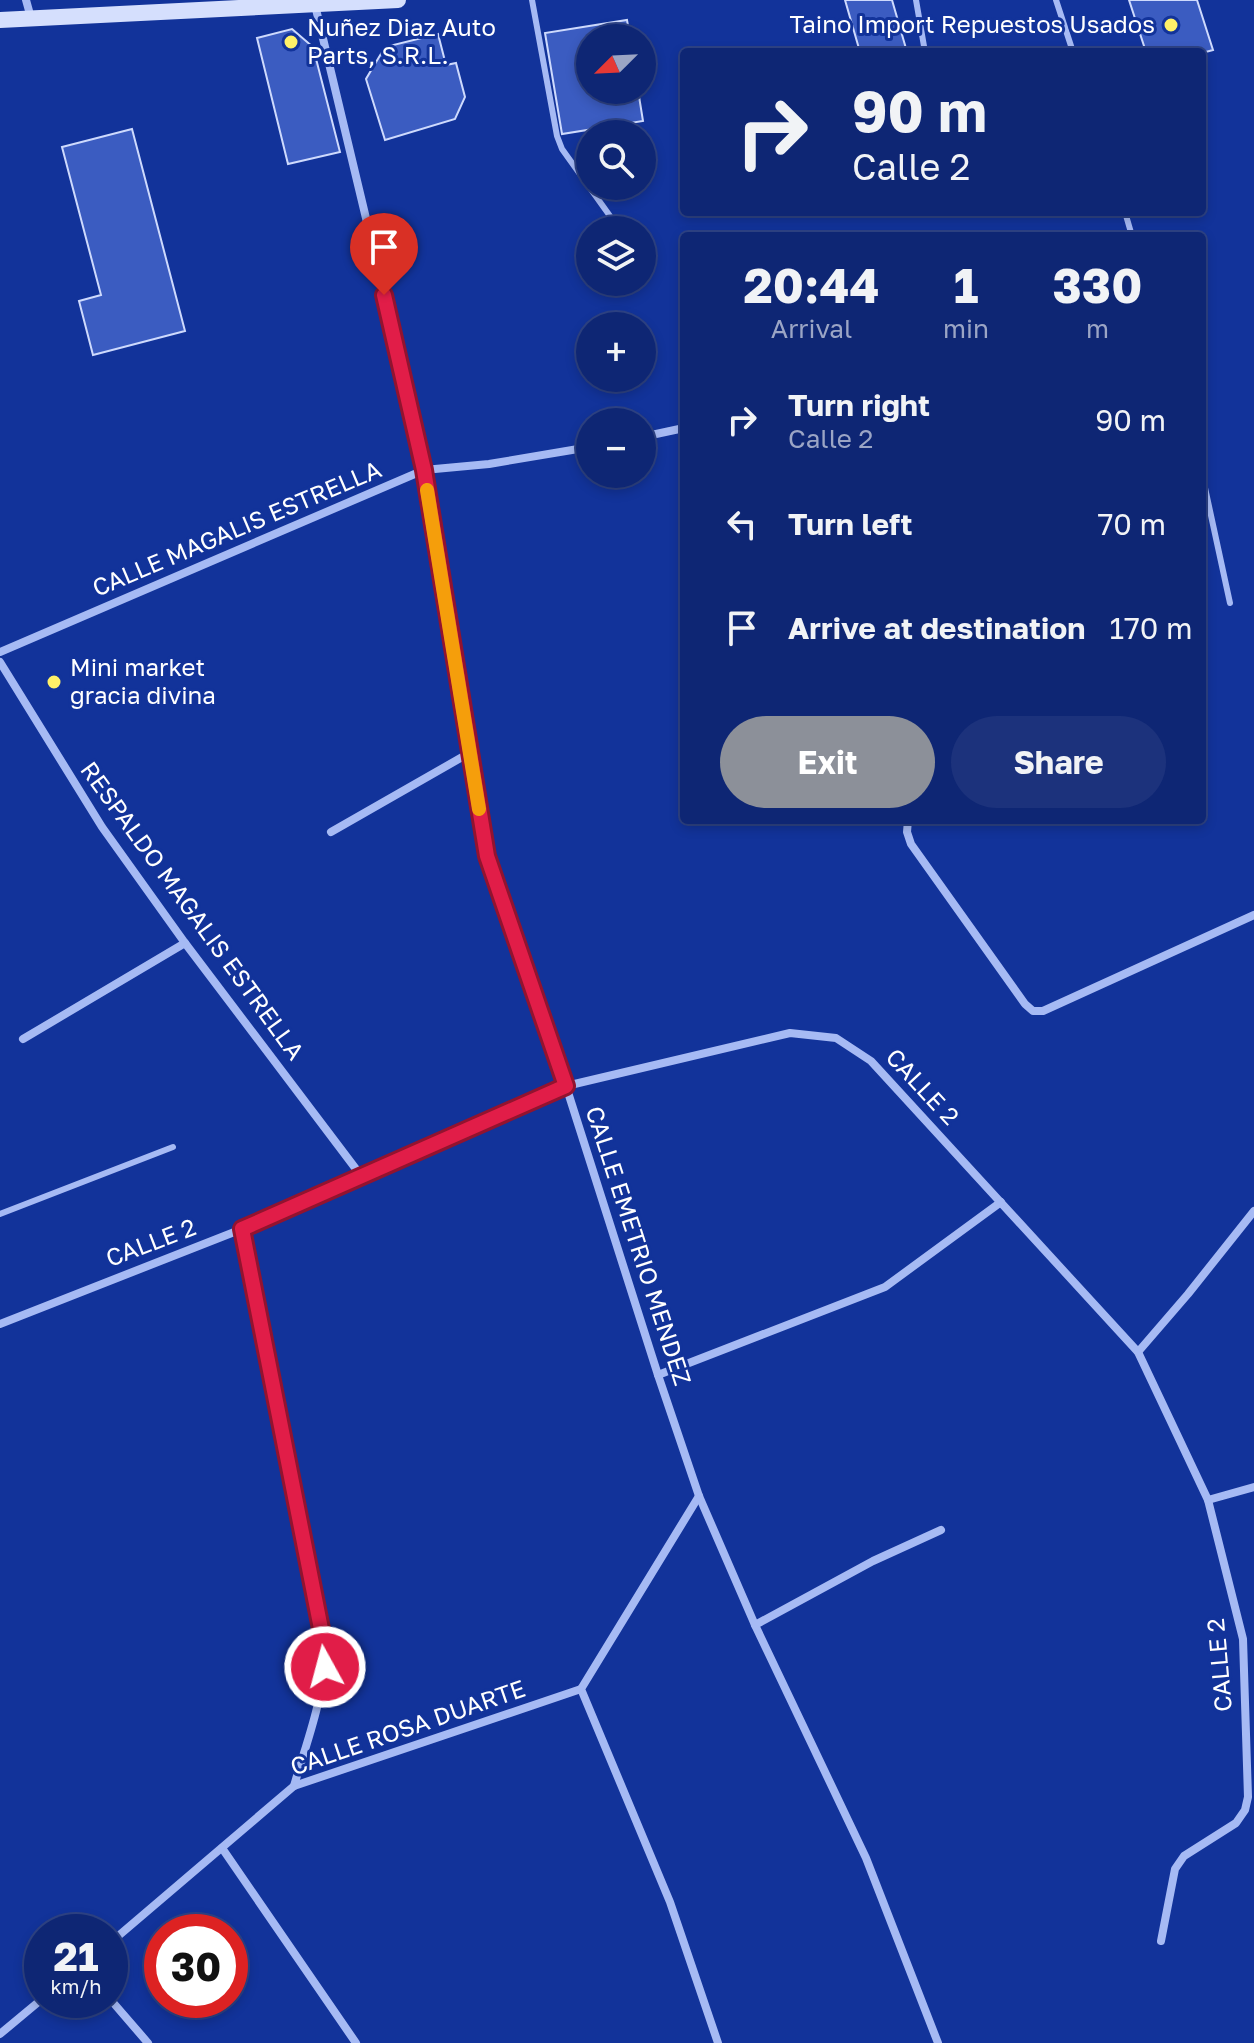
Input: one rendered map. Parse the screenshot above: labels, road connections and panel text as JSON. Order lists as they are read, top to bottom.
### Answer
{
  "streets": {
    "street": [
      "CALLE MAGALIS ESTRELLA",
      "RESPALDO MAGALIS ESTRELLA",
      "CALLE 2",
      "CALLE EMETRIO MENDEZ",
      "CALLE ROSA DUARTE"
    ]
  },
  "crossings": [
    ["CALLE MAGALIS ESTRELLA", "CALLE EMETRIO MENDEZ"],
    ["RESPALDO MAGALIS ESTRELLA", "CALLE 2"],
    ["CALLE 2", "CALLE EMETRIO MENDEZ"]
  ],
  "places": ["Taino Import Repuestos Usados", "Nuñez Diaz Auto Parts, S.R.L.", "Mini market gracia divina"],
  "north": "bottom left",
  "page": {
    "map_buttons": ["+", "−"],
    "turn": ["90 m", "Calle 2"],
    "eta": [
      "20:44",
      "Arrival",
      "1",
      "min",
      "330",
      "m"
    ],
    "list": [
      {
        "name": "Turn right",
        "note": "Calle 2",
        "value": "90 m"
      },
      {
        "name": "Turn left",
        "value": "70 m"
      },
      {
        "name": "Arrive at destination",
        "value": "170 m"
      }
    ],
    "buttons": ["Exit", "Share"],
    "speed": "21 km/h",
    "limit": "30"
  }
}
